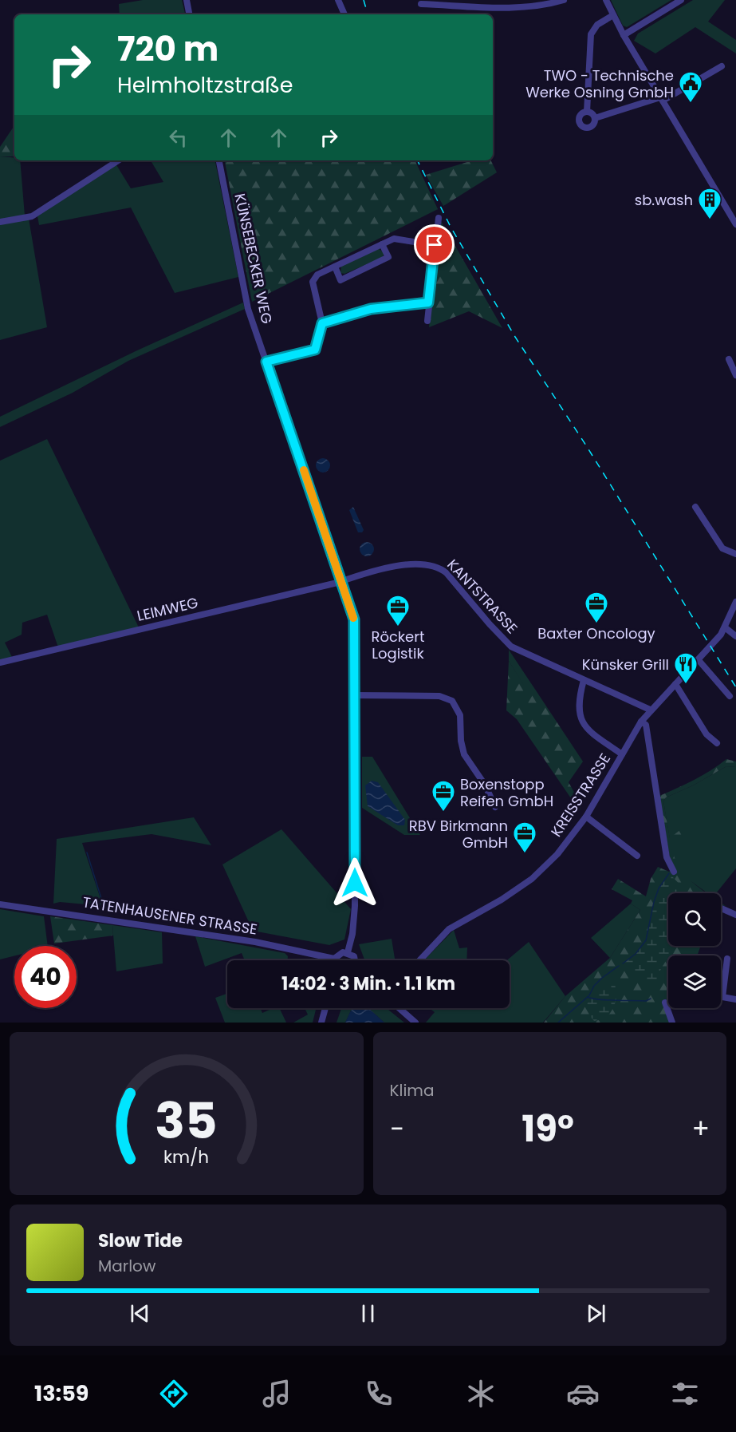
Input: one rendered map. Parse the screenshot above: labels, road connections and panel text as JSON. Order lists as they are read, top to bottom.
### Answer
{
  "streets": {
    "street": [
      "KÜNSEBECKER WEG",
      "KANTSTRASSE",
      "LEIMWEG",
      "KREISSTRASSE",
      "TATENHAUSENER STRASSE"
    ]
  },
  "crossings": [
    ["KÜNSEBECKER WEG", "KANTSTRASSE"],
    ["KÜNSEBECKER WEG", "LEIMWEG"],
    ["KANTSTRASSE", "LEIMWEG"],
    ["KANTSTRASSE", "KREISSTRASSE"]
  ],
  "places": {
    "public building": ["TWO - Technische Werke Osning GmbH"],
    "building": ["sb.wash"],
    "office": [
      "Baxter Oncology",
      "Röckert Logistik",
      "Boxenstopp Reifen GmbH",
      "RBV Birkmann GmbH"
    ],
    "restaurant": ["Künsker Grill"]
  },
  "page": {
    "turn": ["720 m", "Helmholtzstraße"],
    "limit": "40",
    "trip": "14:02 · 3 Min. · 1.1 km",
    "tile": "Klima",
    "heat": ["−", "19°", "+"],
    "song": ["Slow Tide", "Marlow"],
    "tabs": "13:59",
    "gauge": ["35", "km/h"]
  }
}
